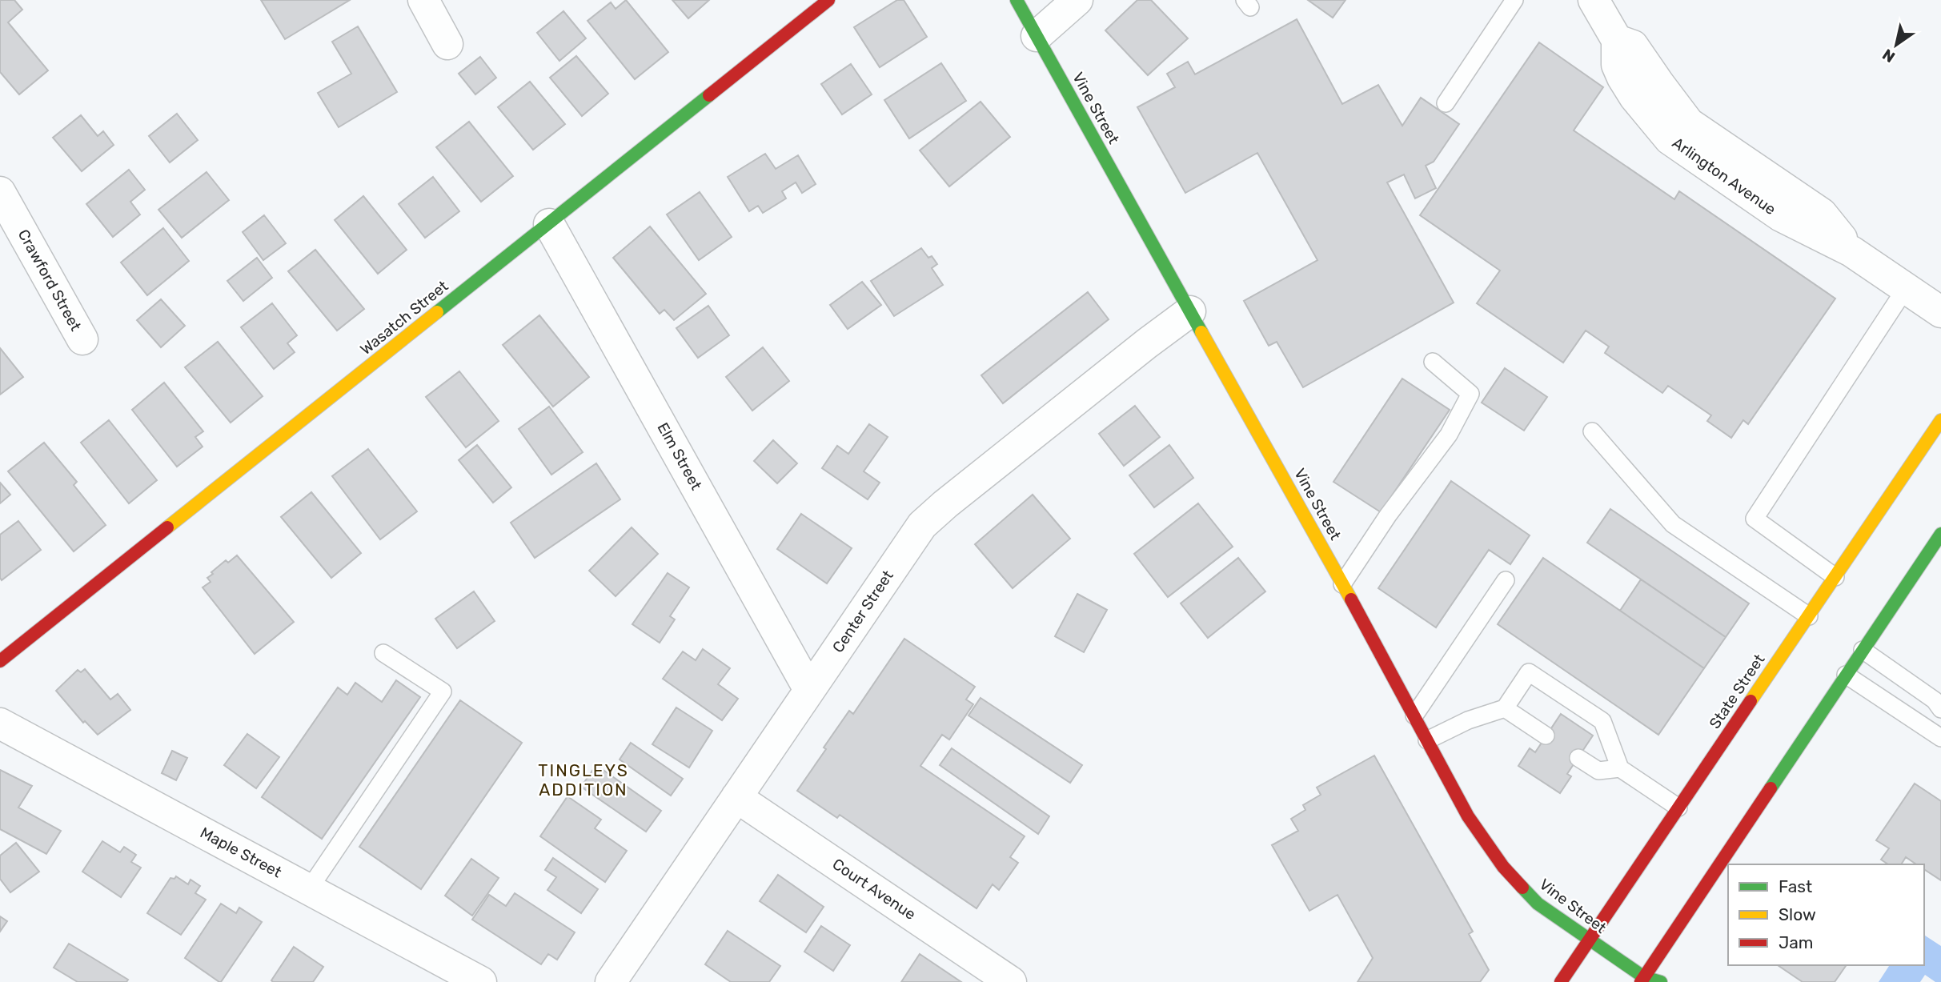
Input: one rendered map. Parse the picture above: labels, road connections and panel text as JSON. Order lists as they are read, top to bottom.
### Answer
{
  "streets": {
    "street": [
      "Vine Street",
      "Arlington Avenue",
      "Crawford Street",
      "Wasatch Street",
      "Elm Street",
      "Center Street",
      "State Street",
      "Maple Street",
      "Court Avenue"
    ]
  },
  "crossings": [
    ["Vine Street", "Center Street"],
    ["Vine Street", "State Street"],
    ["Wasatch Street", "Elm Street"],
    ["Elm Street", "Center Street"],
    ["Center Street", "Court Avenue"]
  ],
  "districts": ["TINGLEYS ADDITION"],
  "legend": ["Fast", "Slow", "Jam"],
  "north": "bottom left"
}
